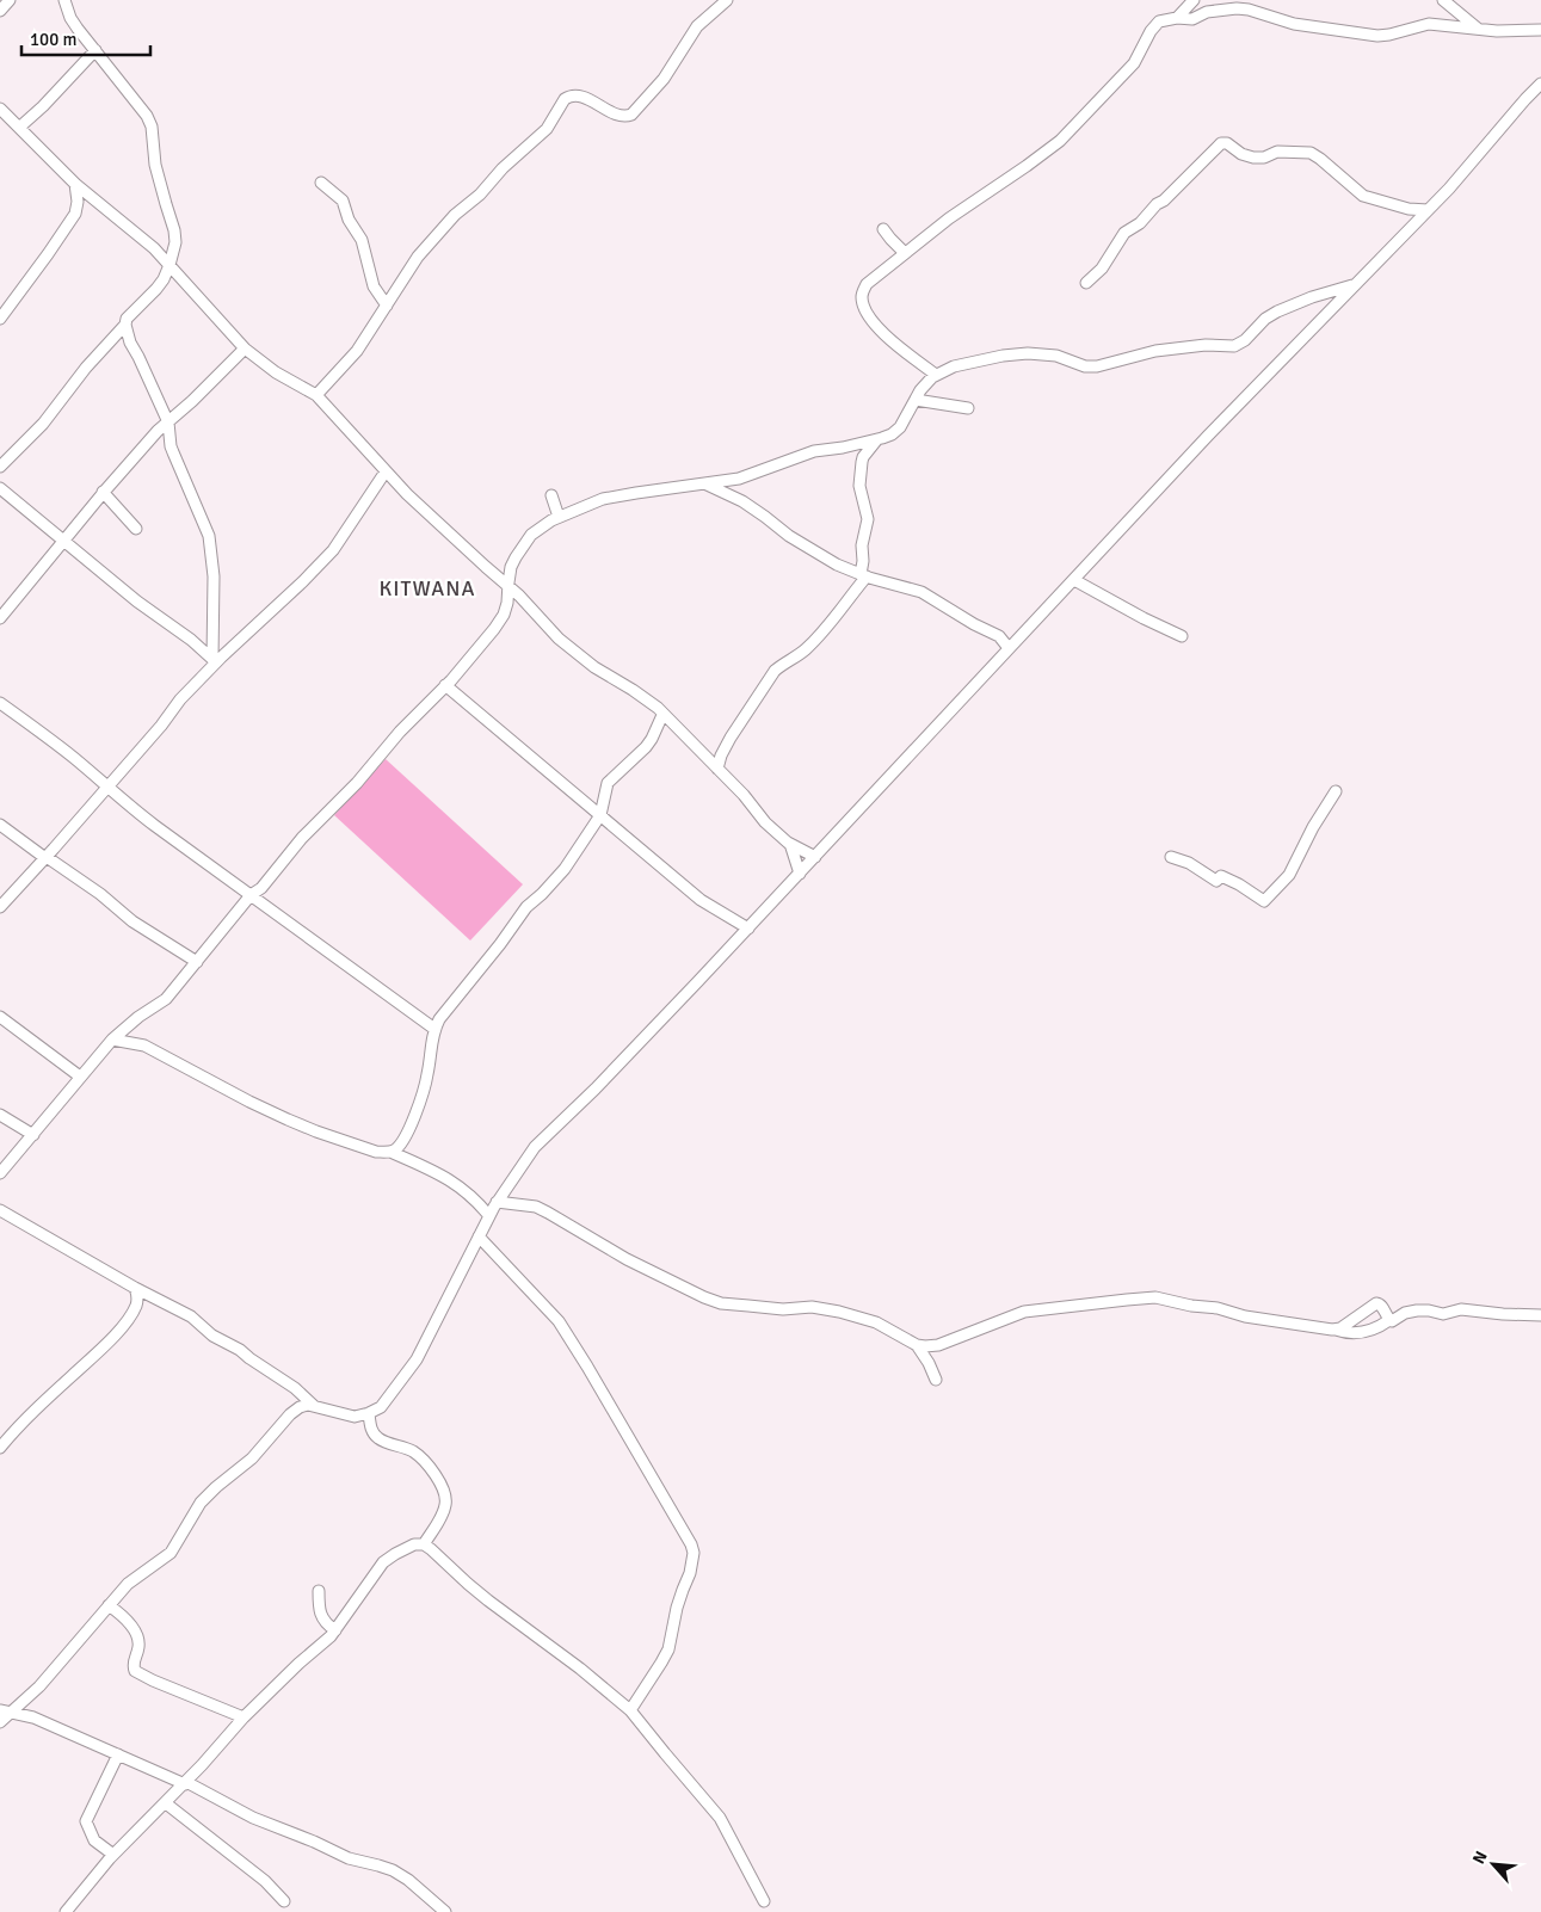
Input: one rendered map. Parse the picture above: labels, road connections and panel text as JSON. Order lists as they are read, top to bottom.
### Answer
{
  "districts": ["KITWANA"],
  "scale_bar": "100 m",
  "north": "top left"
}
